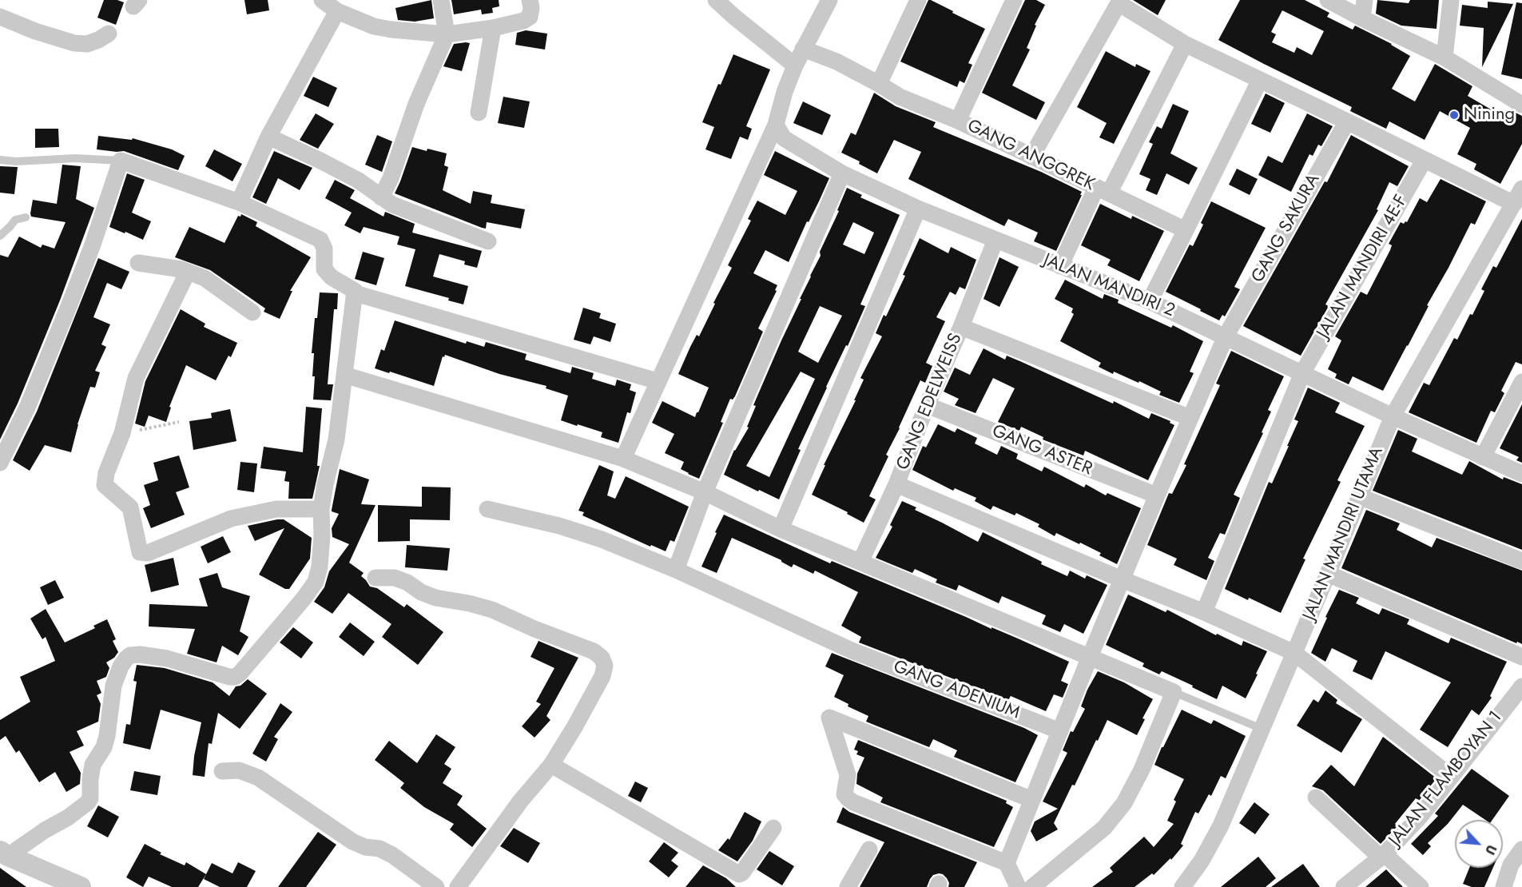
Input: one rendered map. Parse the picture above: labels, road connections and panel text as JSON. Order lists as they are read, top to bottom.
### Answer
{
  "streets": {
    "street": [
      "GANG ANGGREK",
      "GANG SAKURA",
      "JALAN MANDIRI 4E-F",
      "JALAN MANDIRI 2",
      "GANG EDELWEISS",
      "GANG ASTER",
      "JALAN MANDIRI UTAMA",
      "GANG ADENIUM",
      "JALAN FLAMBOYAN 1"
    ]
  },
  "crossings": [
    ["GANG SAKURA", "JALAN MANDIRI 2"],
    ["GANG SAKURA", "GANG ASTER"],
    ["GANG SAKURA", "GANG ADENIUM"],
    ["JALAN MANDIRI 4E-F", "JALAN MANDIRI 2"],
    ["JALAN MANDIRI 2", "GANG EDELWEISS"],
    ["JALAN MANDIRI 2", "JALAN MANDIRI UTAMA"],
    ["GANG EDELWEISS", "GANG ASTER"]
  ],
  "places": ["Nining"],
  "north": "bottom right"
}
